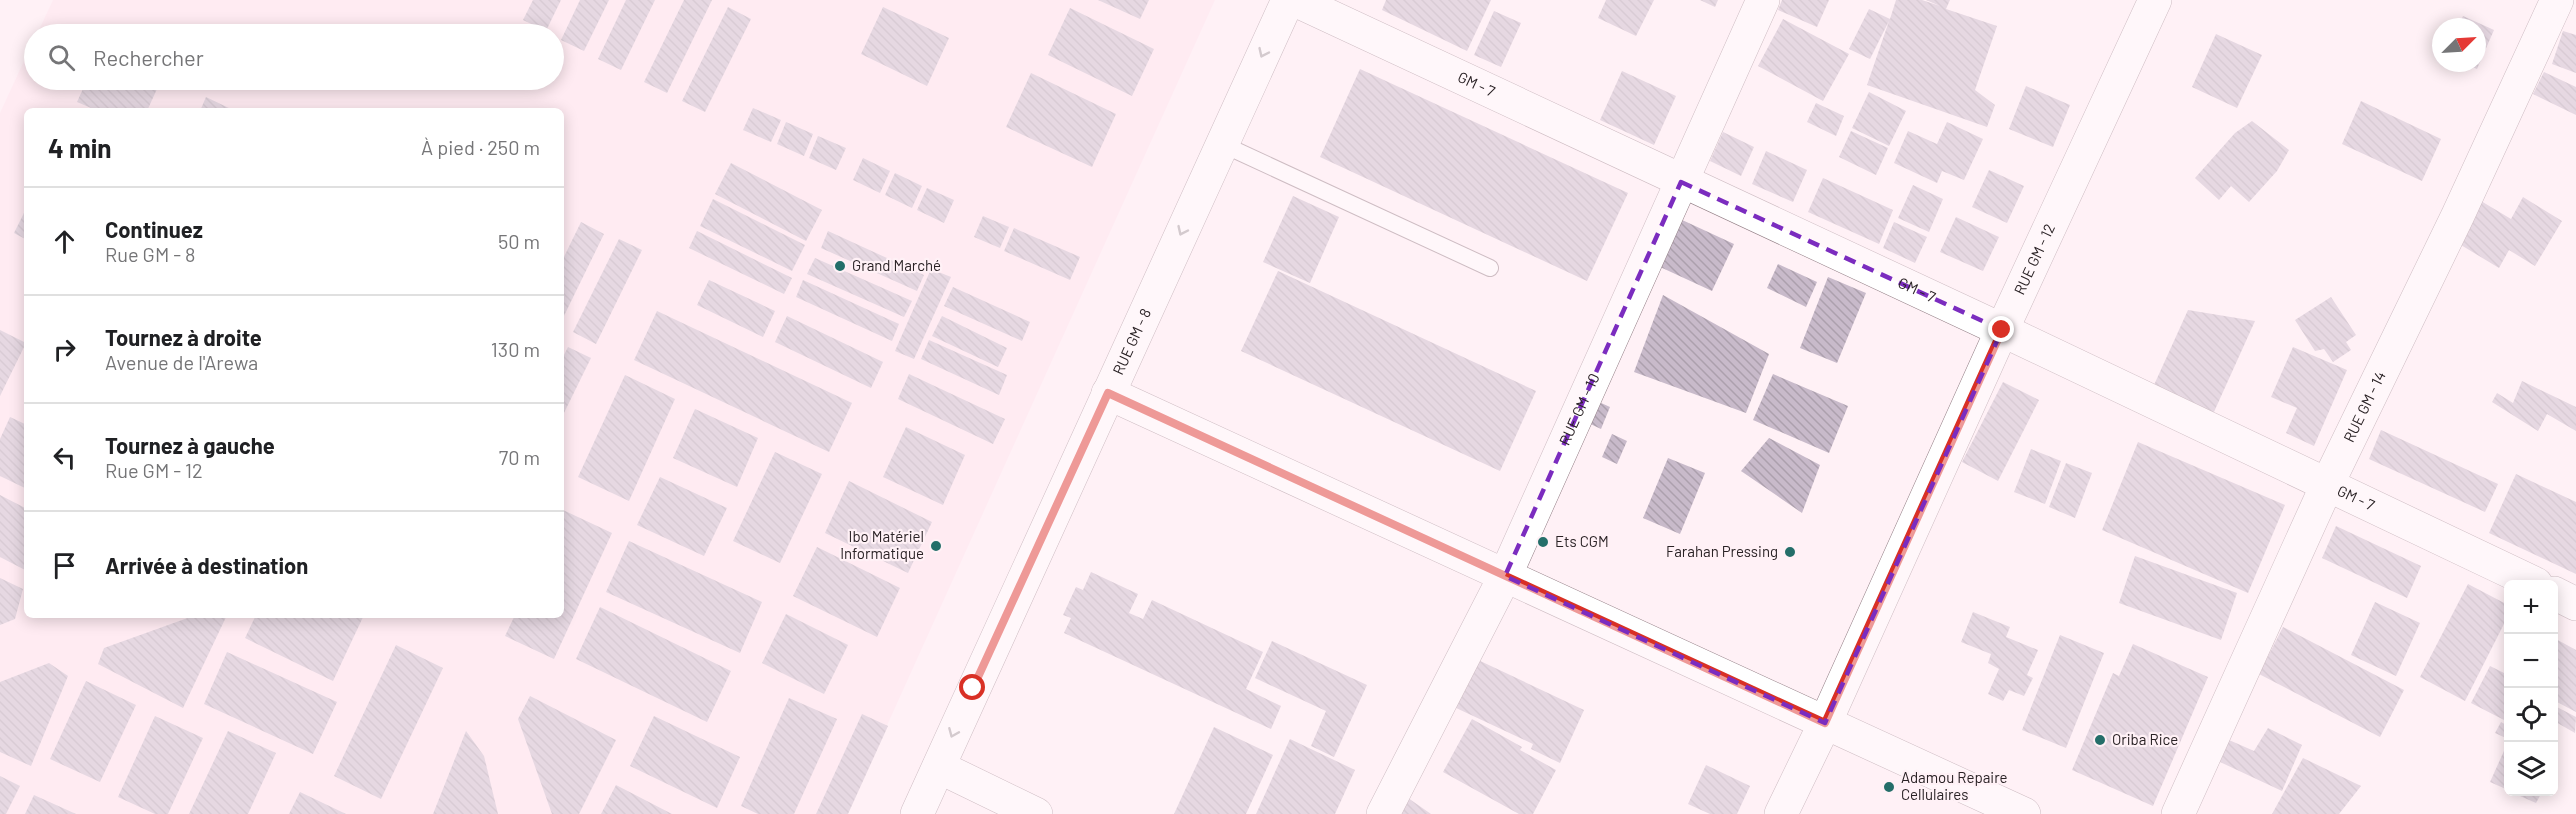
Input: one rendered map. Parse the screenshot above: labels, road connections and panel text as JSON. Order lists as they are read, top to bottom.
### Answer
{
  "streets": {
    "street": [
      "GM - 7",
      "RUE GM - 12",
      "RUE GM - 8",
      "RUE GM - 14",
      "RUE GM - 10"
    ]
  },
  "crossings": [
    ["GM - 7", "RUE GM - 12"],
    ["GM - 7", "RUE GM - 14"],
    ["GM - 7", "RUE GM - 10"]
  ],
  "one_way": ["RUE GM - 8"],
  "places": [
    "Grand Marché",
    "Ets CGM",
    "Ibo Matériel Informatique",
    "Farahan Pressing",
    "Oriba Rice",
    "Adamou Repaire Cellulaires"
  ],
  "north": "top right",
  "page": {
    "search": "Rechercher",
    "heading": ["4 min", "À pied · 250 m"],
    "list": [
      ["Continuez", "Rue GM - 8", "50 m"],
      ["Tournez à droite", "Avenue de l'Arewa", "130 m"],
      ["Tournez à gauche", "Rue GM - 12", "70 m"],
      "Arrivée à destination"
    ],
    "map_buttons": ["+", "−"]
  }
}
